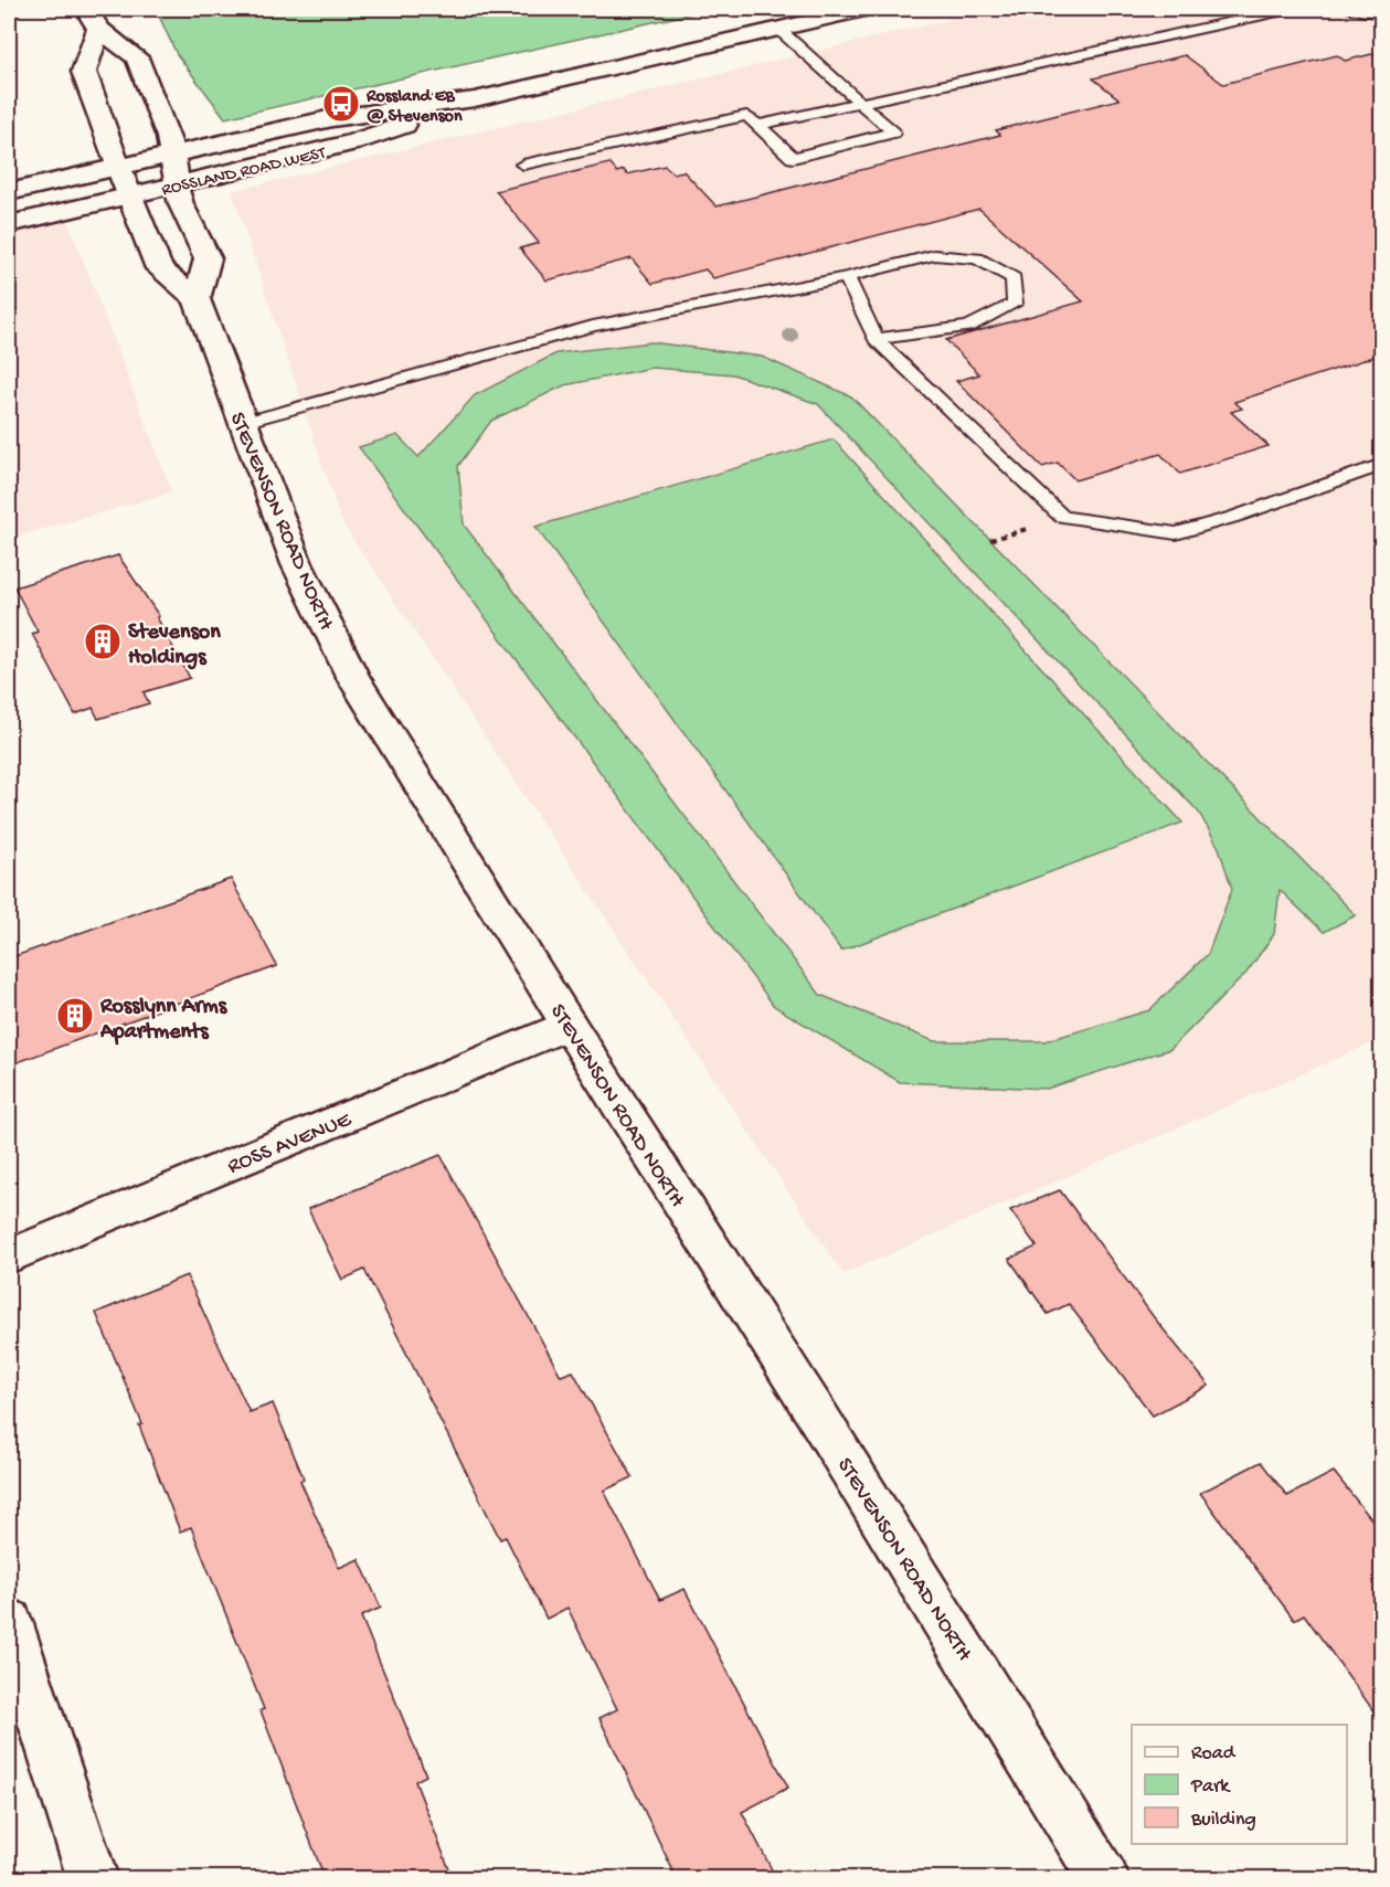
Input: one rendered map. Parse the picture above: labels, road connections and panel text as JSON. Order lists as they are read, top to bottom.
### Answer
{
  "streets": {
    "street": ["ROSSLAND ROAD WEST", "STEVENSON ROAD NORTH", "ROSS AVENUE"]
  },
  "crossings": [
    ["STEVENSON ROAD NORTH", "ROSS AVENUE"]
  ],
  "places": {
    "bus stop": ["Rossland EB @ Stevenson"],
    "building": ["Stevenson Holdings", "Rosslynn Arms Apartments"]
  },
  "legend": ["Road", "Park", "Building"]
}
